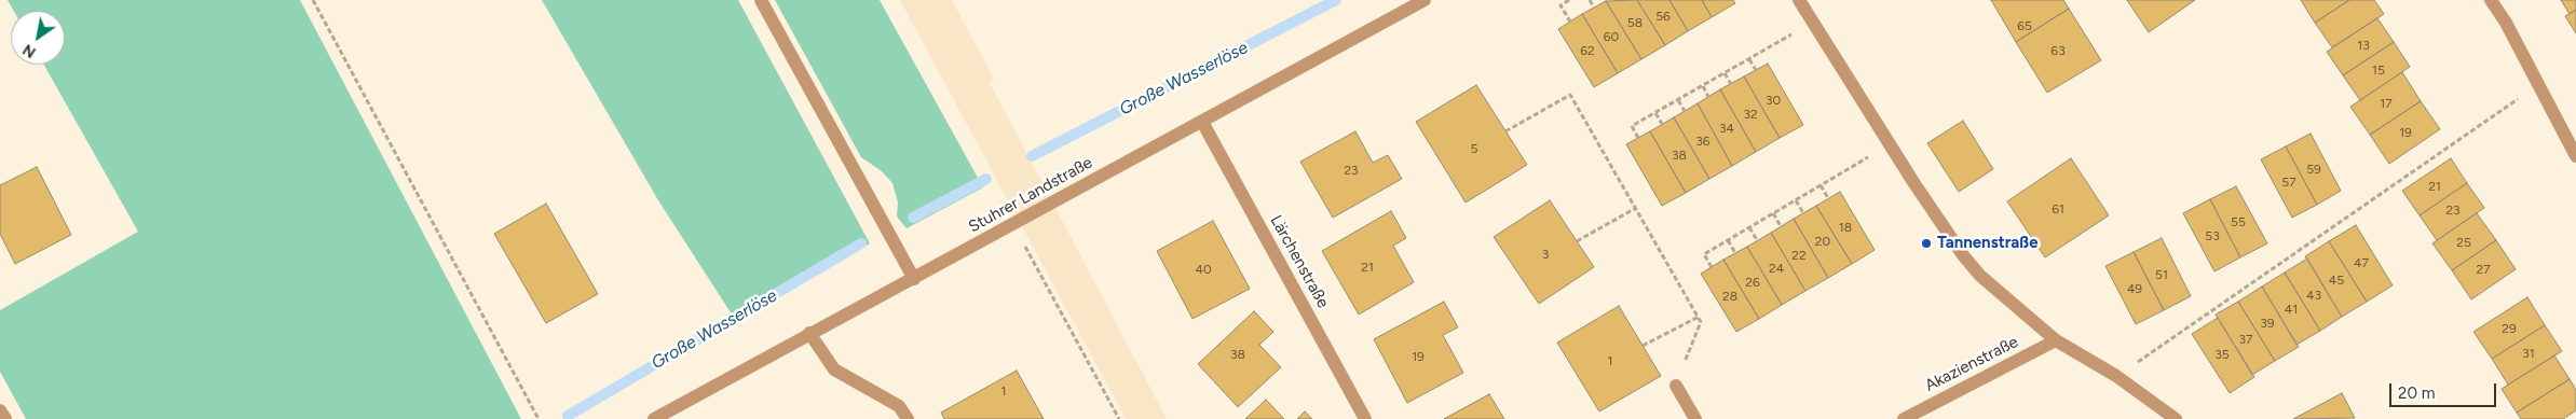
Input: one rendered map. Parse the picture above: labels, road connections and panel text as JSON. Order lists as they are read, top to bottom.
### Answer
{
  "streets": {
    "street": ["Stuhrer Landstraße", "Lärchenstraße", "Akazienstraße"]
  },
  "crossings": [
    ["Stuhrer Landstraße", "Lärchenstraße"]
  ],
  "water": ["Große Wasserlöse"],
  "places": ["Tannenstraße"],
  "house_numbers": [
    "56",
    "58",
    "65",
    "60",
    "13",
    "62",
    "63",
    "15",
    "30",
    "17",
    "32",
    "34",
    "19",
    "36",
    "5",
    "38",
    "59",
    "23",
    "57",
    "21",
    "61",
    "23",
    "55",
    "18",
    "53",
    "20",
    "25",
    "3",
    "22",
    "47",
    "21",
    "24",
    "40",
    "27",
    "51",
    "45",
    "26",
    "49",
    "43",
    "28",
    "41",
    "39",
    "29",
    "37",
    "31",
    "38",
    "35",
    "19",
    "1",
    "1"
  ],
  "scale_bar": "20 m",
  "north": "bottom left"
}
